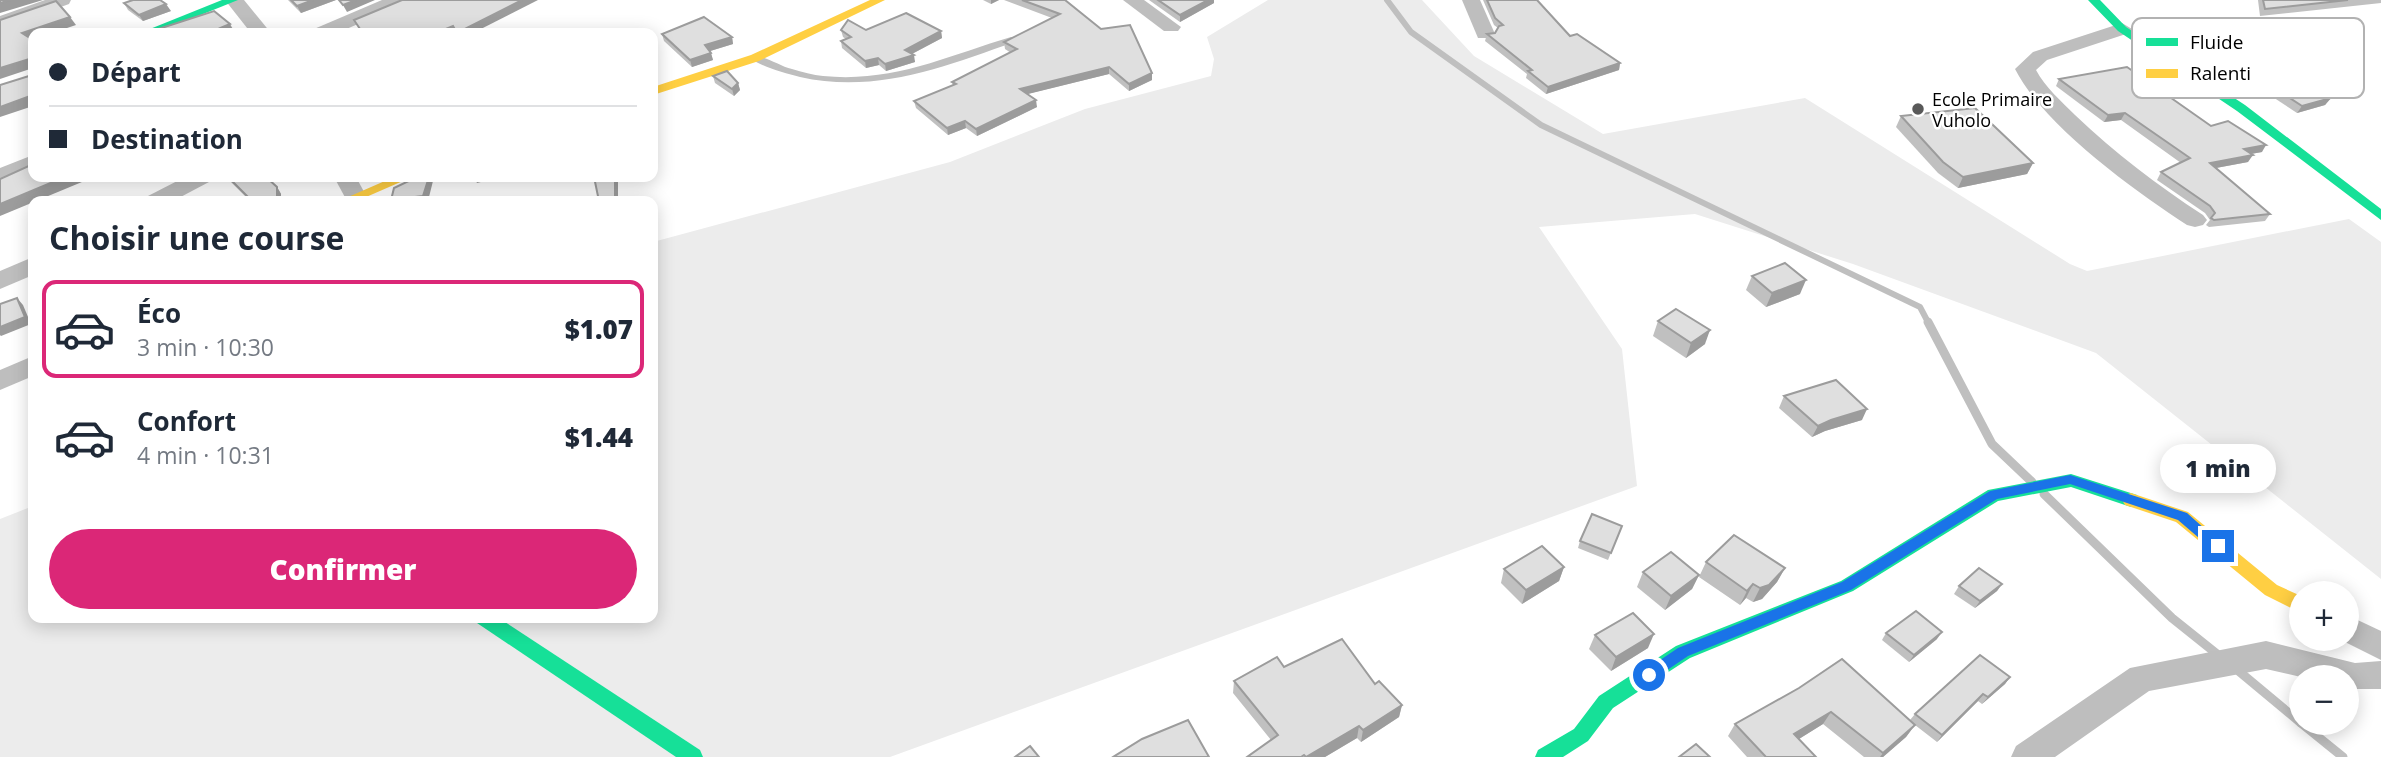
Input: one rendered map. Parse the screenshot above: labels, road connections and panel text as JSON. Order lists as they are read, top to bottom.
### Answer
{
  "places": ["Ecole Primaire Vuholo"],
  "legend": ["Fluide", "Ralenti"],
  "page": {
    "banner": ["Départ", "Destination"],
    "heading": "Choisir une course",
    "list": [
      {
        "name": "Éco",
        "note": "3 min · 10:30",
        "value": "$1.07"
      },
      {
        "name": "Confort",
        "note": "4 min · 10:31",
        "value": "$1.44"
      }
    ],
    "bubble": "1 min",
    "buttons": "Confirmer",
    "map_buttons": ["+", "−"]
  }
}
